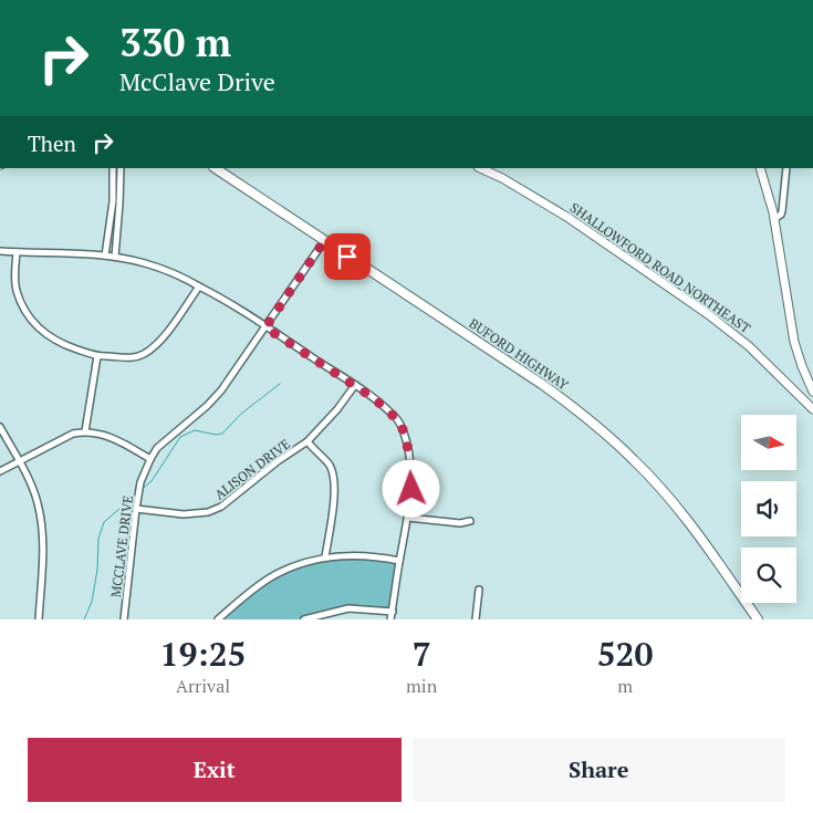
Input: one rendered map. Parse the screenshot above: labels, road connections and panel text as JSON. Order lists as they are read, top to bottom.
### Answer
{
  "streets": {
    "main road": ["BUFORD HIGHWAY"],
    "street": ["SHALLOWFORD ROAD NORTHEAST", "ALISON DRIVE", "MCCLAVE DRIVE"]
  },
  "crossings": [
    ["BUFORD HIGHWAY", "MCCLAVE DRIVE"],
    ["ALISON DRIVE", "MCCLAVE DRIVE"]
  ],
  "north": "right",
  "page": {
    "turn": ["330 m", "McClave Drive"],
    "then": "Then",
    "eta": [
      "19:25",
      "Arrival",
      "7",
      "min",
      "520",
      "m"
    ],
    "buttons": ["Exit", "Share"]
  }
}
